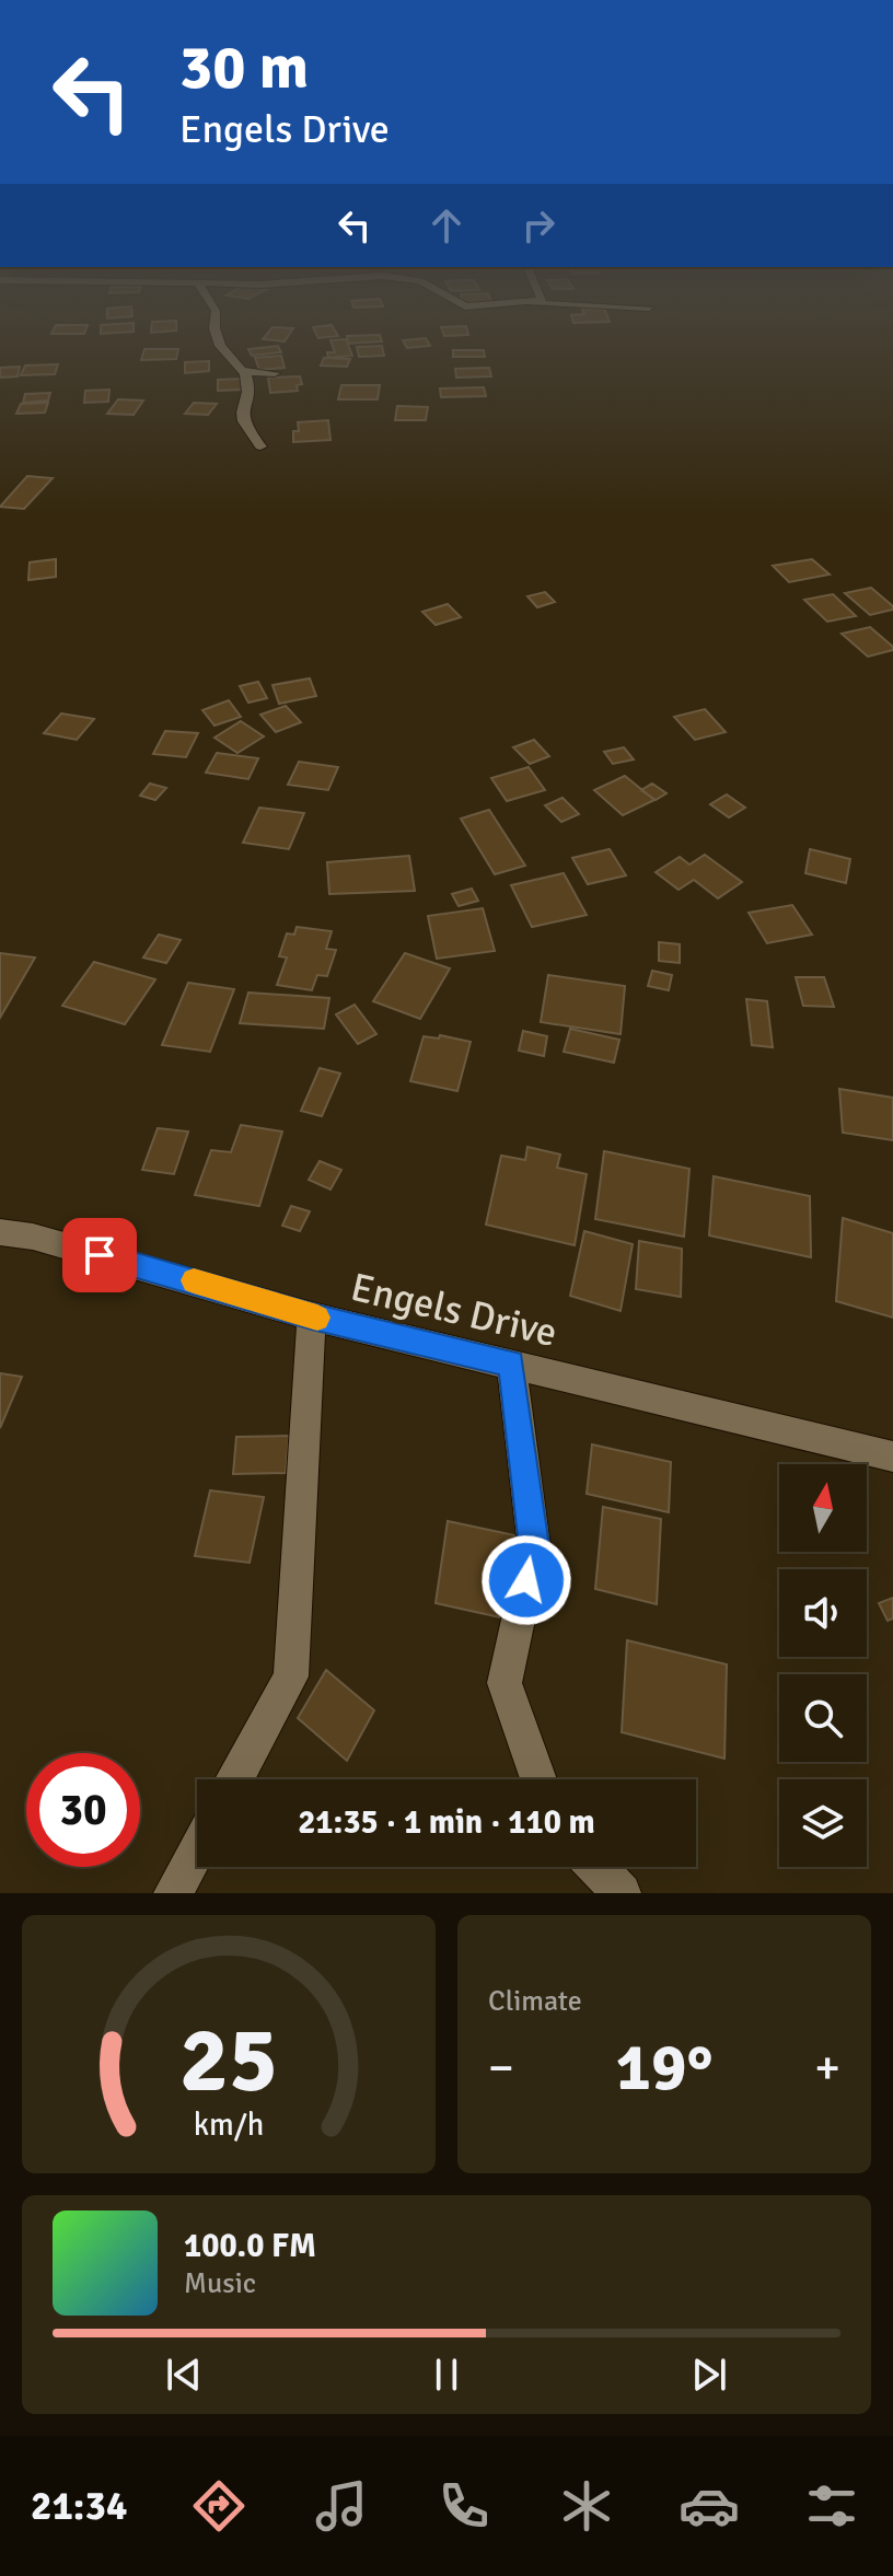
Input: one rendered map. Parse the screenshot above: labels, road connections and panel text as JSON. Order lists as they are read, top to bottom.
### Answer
{
  "streets": {
    "street": ["Engels Drive"]
  },
  "north": "top",
  "page": {
    "turn": ["30 m", "Engels Drive"],
    "limit": "30",
    "trip": "21:35 · 1 min · 110 m",
    "tile": "Climate",
    "heat": ["−", "19°", "+"],
    "song": ["100.0 FM", "Music"],
    "tabs": "21:34",
    "gauge": ["25", "km/h"]
  }
}
